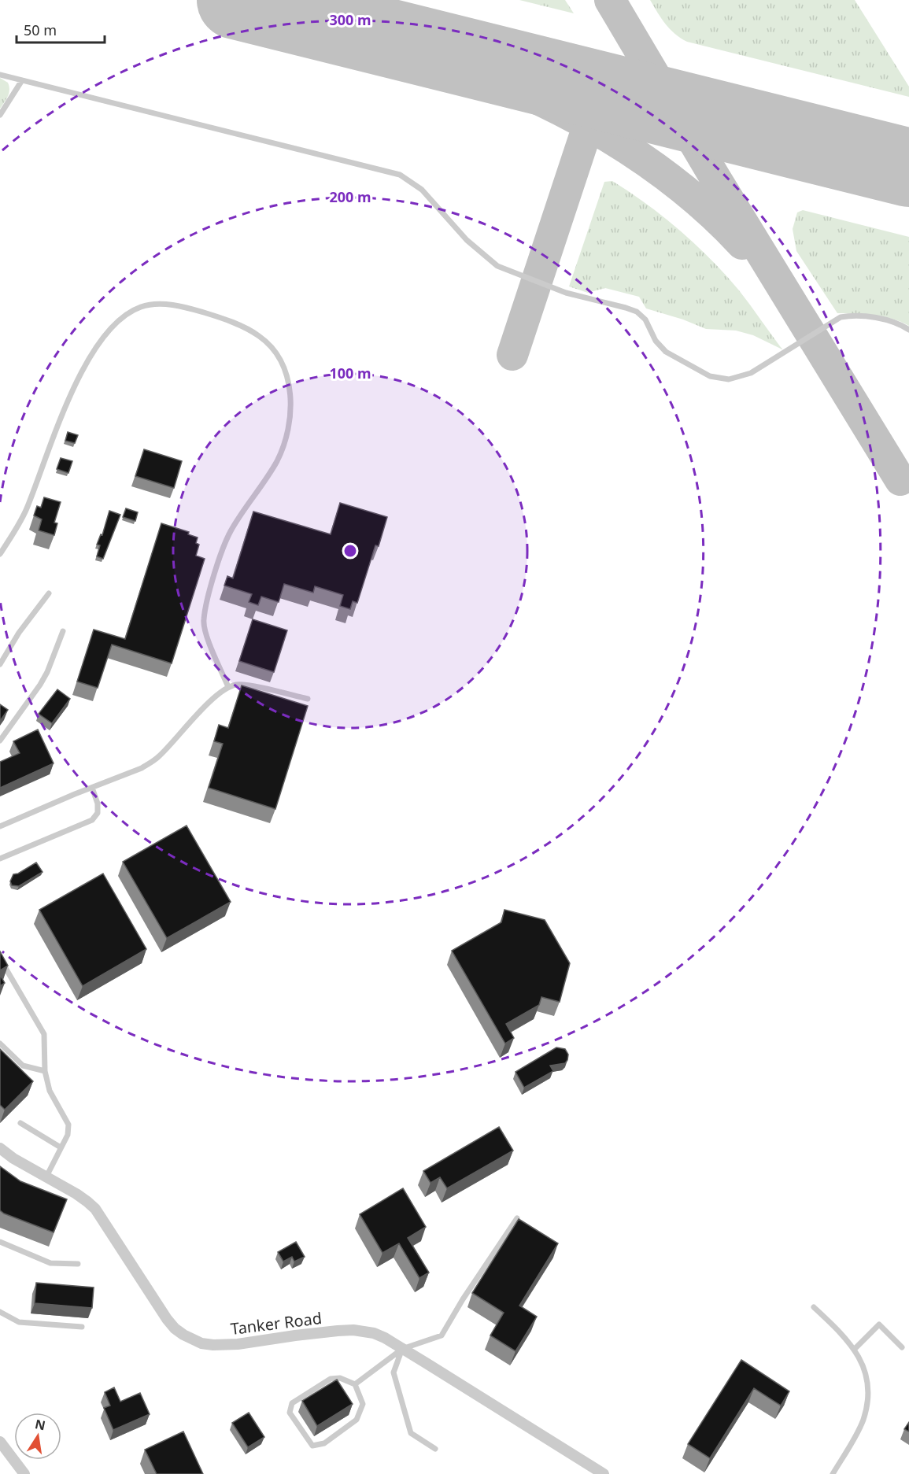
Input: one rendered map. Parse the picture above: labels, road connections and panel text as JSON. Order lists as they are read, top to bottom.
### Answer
{
  "streets": {
    "street": ["Tanker Road"]
  },
  "scale_bar": "50 m",
  "north": "top",
  "rings": ["300 m", "200 m", "100 m"]
}
